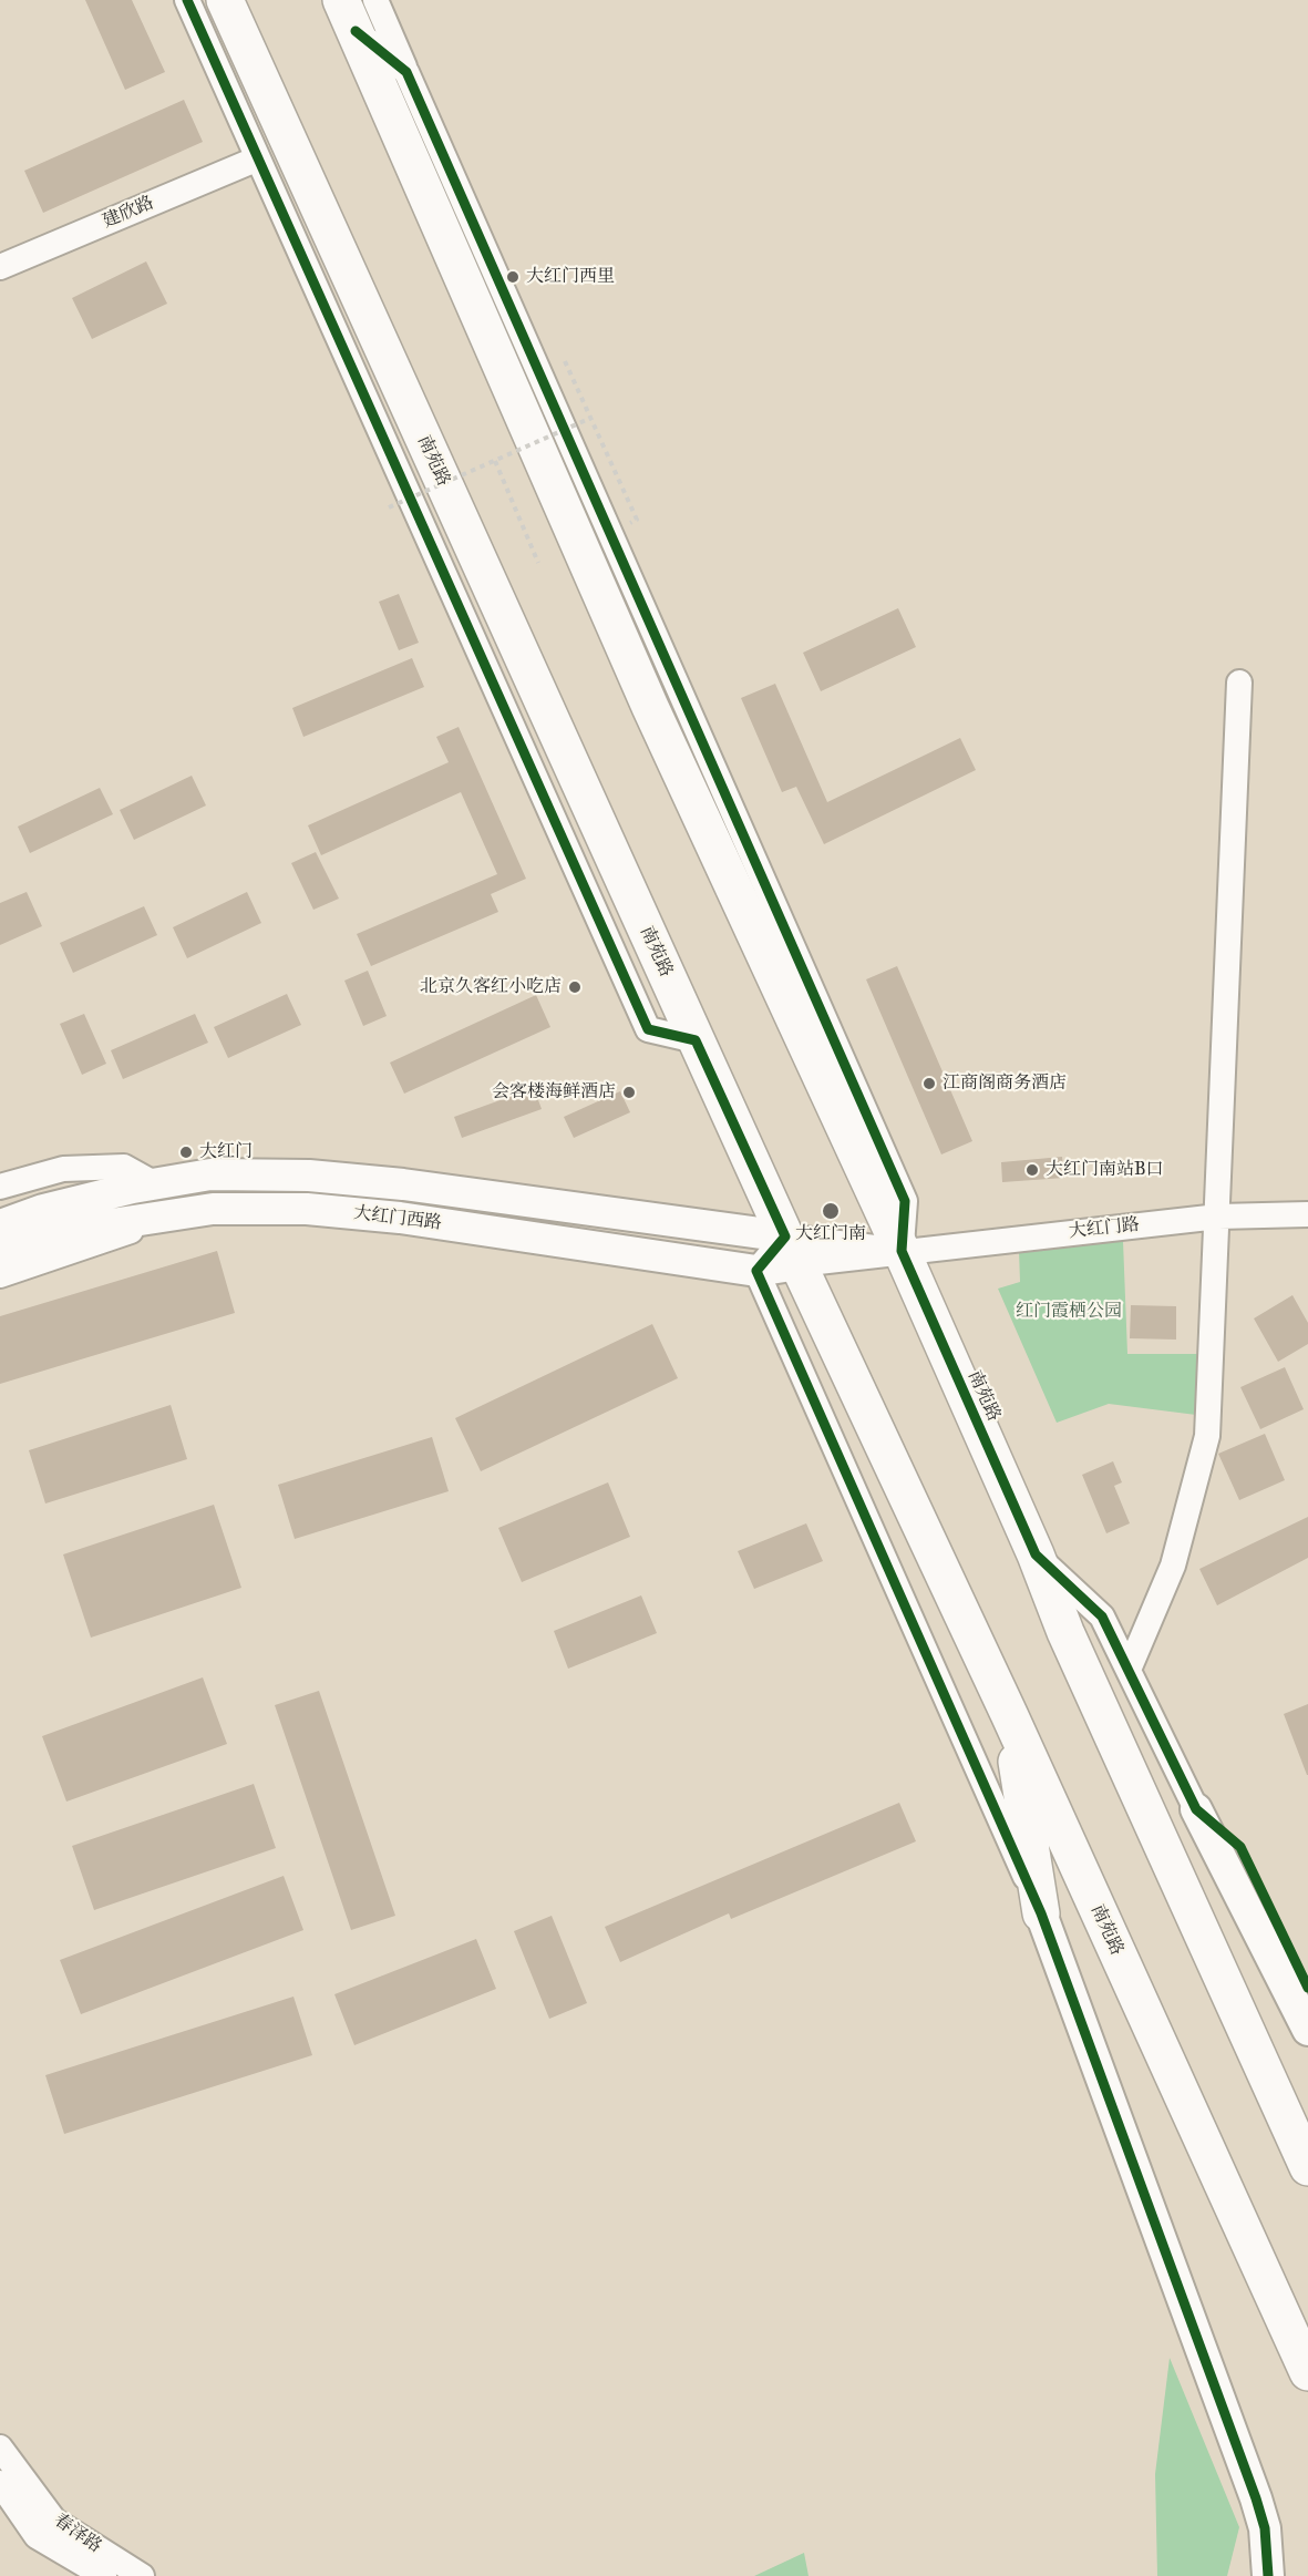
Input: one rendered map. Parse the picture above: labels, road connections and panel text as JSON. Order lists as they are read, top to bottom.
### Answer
{
  "streets": {
    "highway": ["南苑路"],
    "main road": ["大红门西路"],
    "street": ["建欣路", "大红门路", "春泽路"]
  },
  "crossings": [
    ["南苑路", "大红门西路"],
    ["南苑路", "大红门路"],
    ["大红门西路", "大红门路"]
  ],
  "parks": ["红门霞栖公园"],
  "places": [
    "大红门西里",
    "北京久客红小吃店",
    "江商阁商务酒店",
    "会客楼海鲜酒店",
    "大红门",
    "大红门南站B口",
    "大红门南"
  ]
}
